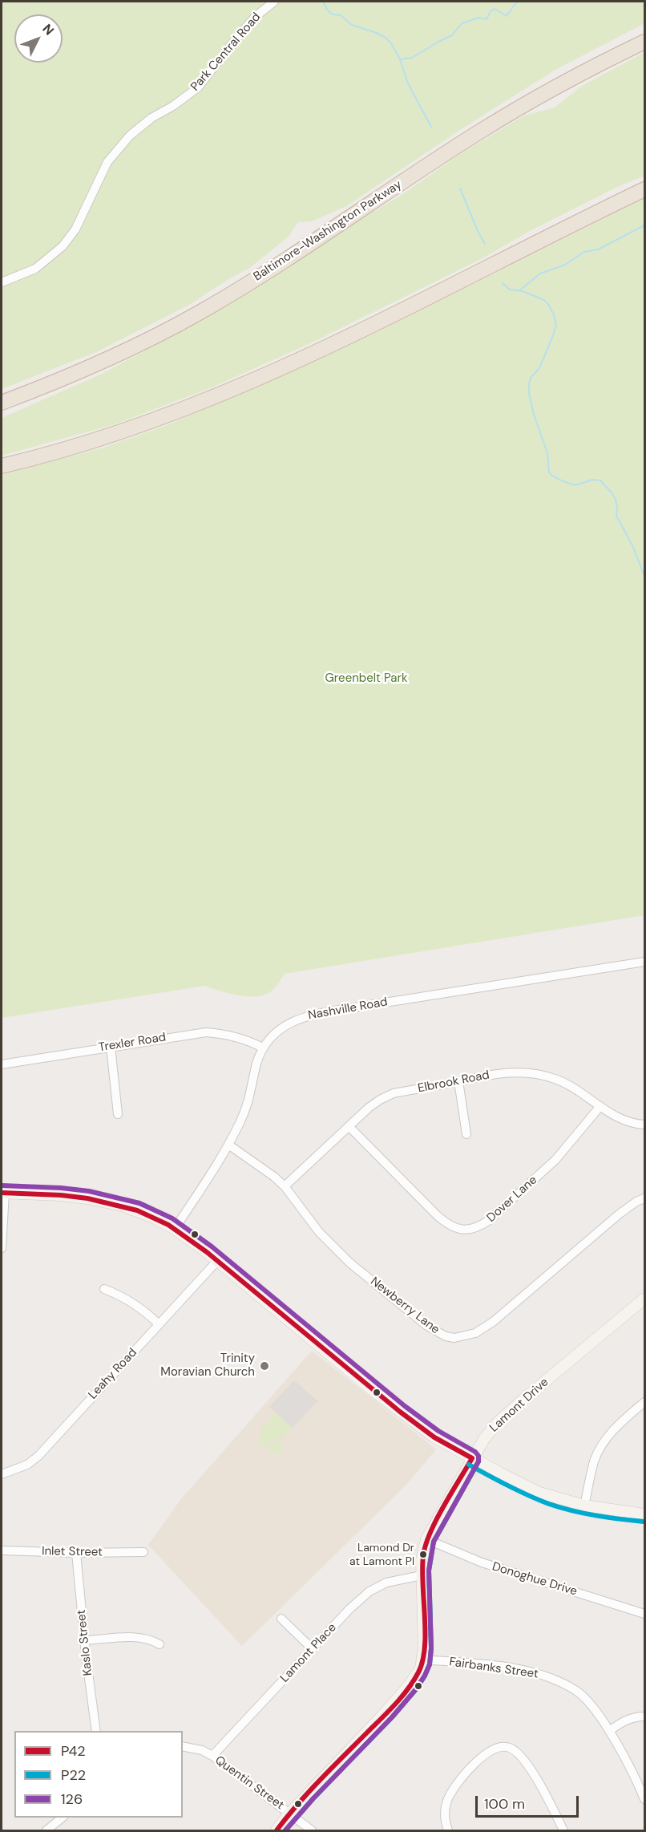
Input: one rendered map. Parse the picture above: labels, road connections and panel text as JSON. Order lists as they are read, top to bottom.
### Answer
{
  "streets": {
    "highway": ["Baltimore-Washington Parkway"],
    "main road": ["Lamont Drive"],
    "street": [
      "Park Central Road",
      "Nashville Road",
      "Trexler Road",
      "Elbrook Road",
      "Dover Lane",
      "Newberry Lane",
      "Leahy Road",
      "Inlet Street",
      "Donoghue Drive",
      "Kaslo Street",
      "Lamont Place",
      "Fairbanks Street",
      "Quentin Street"
    ]
  },
  "crossings": [
    ["Nashville Road", "Trexler Road"],
    ["Nashville Road", "Newberry Lane"],
    ["Elbrook Road", "Dover Lane"],
    ["Elbrook Road", "Newberry Lane"],
    ["Lamont Drive", "Donoghue Drive"],
    ["Lamont Drive", "Lamont Place"],
    ["Lamont Drive", "Fairbanks Street"],
    ["Lamont Drive", "Quentin Street"],
    ["Inlet Street", "Kaslo Street"],
    ["Lamont Place", "Quentin Street"]
  ],
  "parks": ["Greenbelt Park"],
  "places": ["Trinity Moravian Church", "Lamond Dr at Lamont Pl"],
  "lines": ["transit line 126", "transit line P42", "transit line P22"],
  "legend": ["P42", "P22", "126"],
  "scale_bar": "100 m",
  "north": "top right"
}
